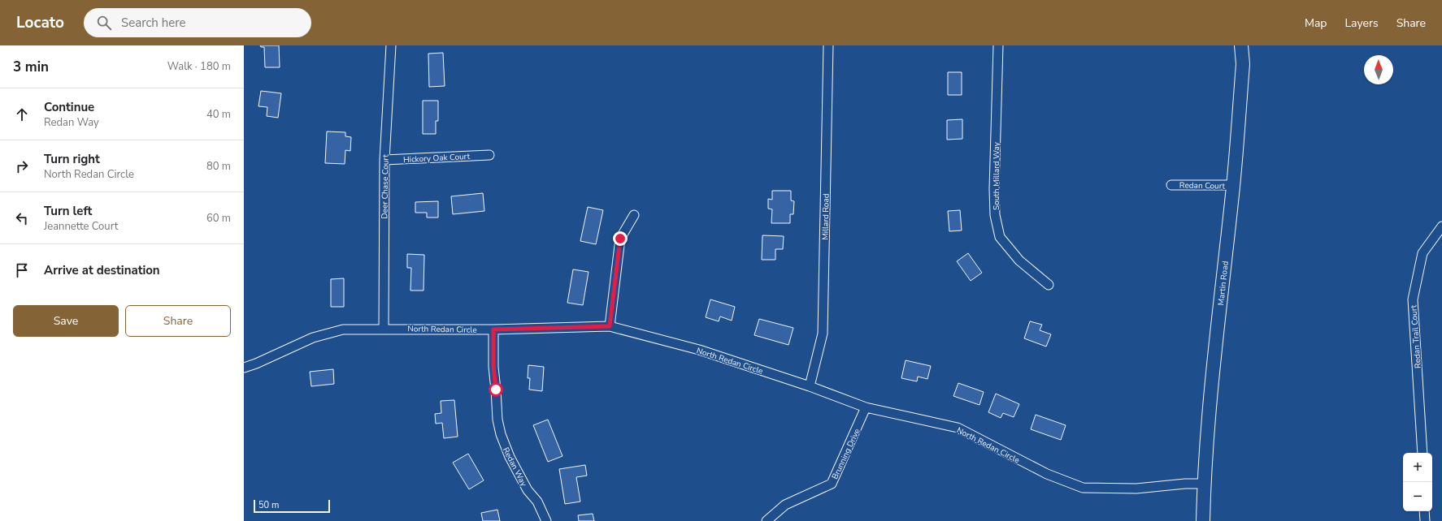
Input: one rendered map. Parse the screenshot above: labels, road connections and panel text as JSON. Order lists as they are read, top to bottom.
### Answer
{
  "streets": {
    "street": [
      "Hickory Oak Court",
      "South Millard Way",
      "Redan Court",
      "Deer Chase Court",
      "Millard Road",
      "Martin Road",
      "North Redan Circle",
      "Redan Trail Court",
      "Brunning Drive",
      "Redan Way"
    ]
  },
  "crossings": [
    ["Hickory Oak Court", "Deer Chase Court"],
    ["Redan Court", "Martin Road"],
    ["Deer Chase Court", "North Redan Circle"],
    ["Millard Road", "North Redan Circle"],
    ["Martin Road", "North Redan Circle"],
    ["North Redan Circle", "Brunning Drive"],
    ["North Redan Circle", "Redan Way"]
  ],
  "scale_bar": "50 m",
  "north": "top",
  "page": {
    "header": "Locato",
    "search": "Search here",
    "nav": ["Map", "Layers", "Share"],
    "heading": ["3 min", "Walk · 180 m"],
    "list": [
      ["Continue", "Redan Way", "40 m"],
      ["Turn right", "North Redan Circle", "80 m"],
      ["Turn left", "Jeannette Court", "60 m"],
      "Arrive at destination"
    ],
    "buttons": ["Save", "Share"],
    "map_buttons": ["+", "−"],
    "scale": "50 m"
  }
}
